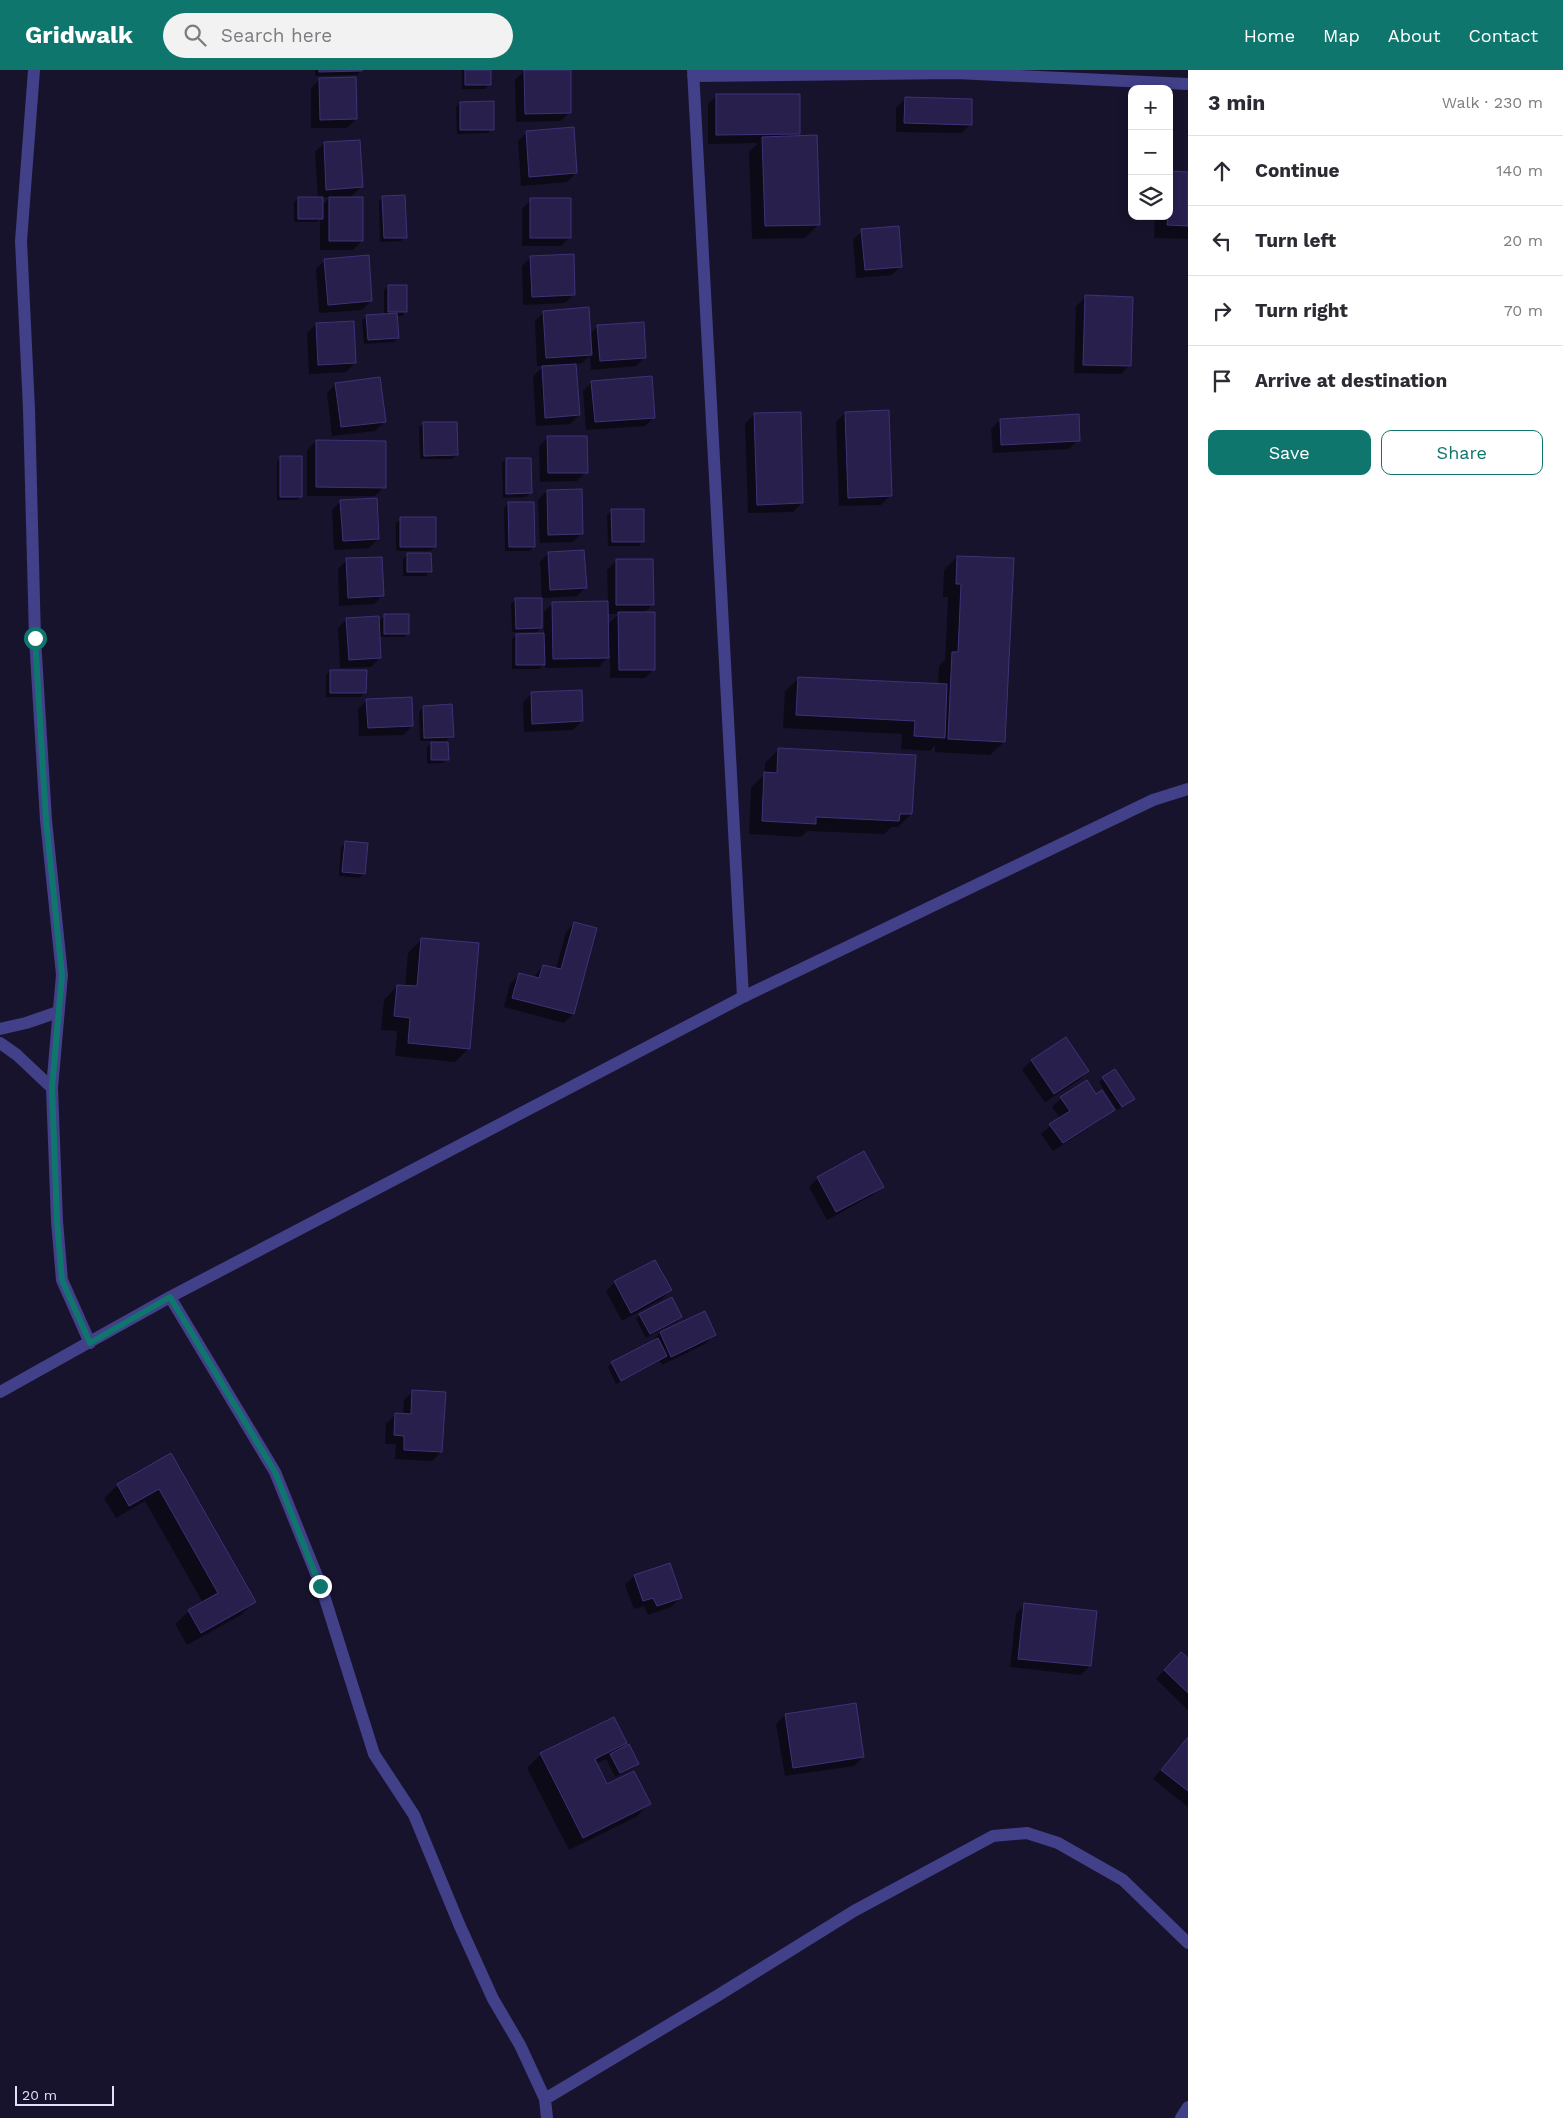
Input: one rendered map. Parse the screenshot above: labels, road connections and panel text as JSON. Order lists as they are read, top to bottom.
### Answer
{
  "scale_bar": "20 m",
  "page": {
    "header": "Gridwalk",
    "search": "Search here",
    "nav": [
      "Home",
      "Map",
      "About",
      "Contact"
    ],
    "heading": ["3 min", "Walk · 230 m"],
    "map_buttons": ["+", "−"],
    "list": [
      ["Continue", "140 m"],
      ["Turn left", "20 m"],
      ["Turn right", "70 m"],
      "Arrive at destination"
    ],
    "buttons": ["Save", "Share"],
    "scale": "20 m"
  }
}
